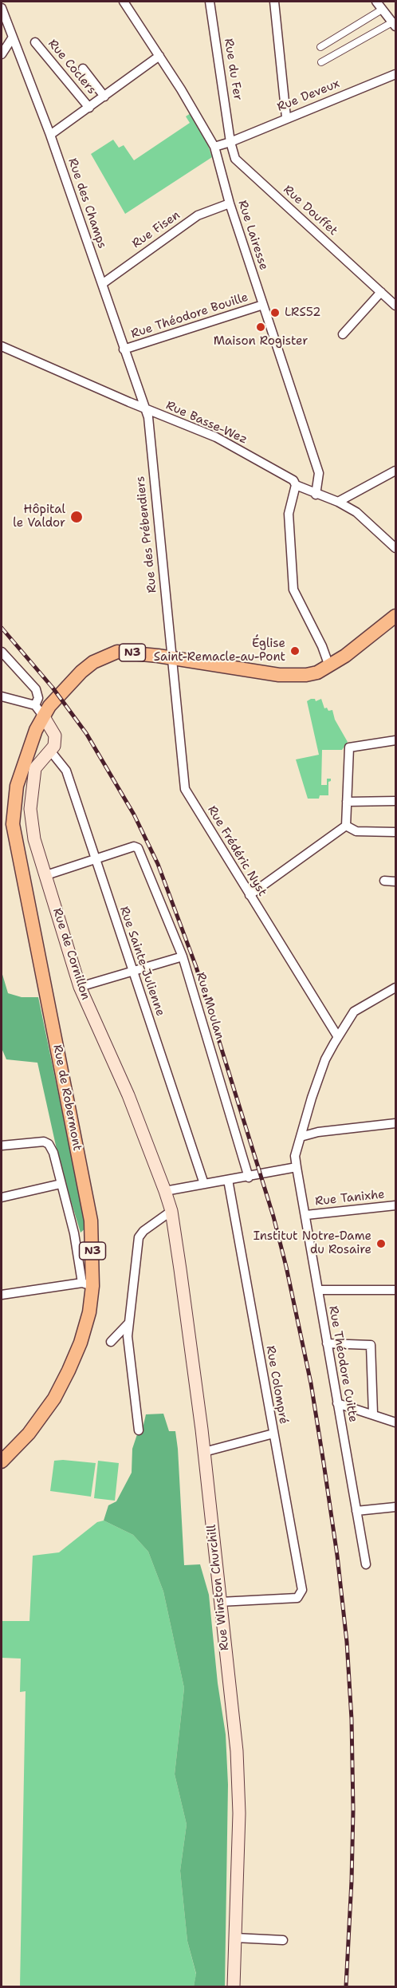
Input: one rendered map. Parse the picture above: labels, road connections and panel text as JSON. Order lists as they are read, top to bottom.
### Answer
{
  "streets": {
    "main road": [
      "N3",
      "Rue de Cornillon",
      "Rue de Robermont",
      "Rue Winston Churchill"
    ],
    "street": [
      "Rue Coclers",
      "Rue du Fer",
      "Rue Deveux",
      "Rue des Champs",
      "Rue Douffet",
      "Rue Fisen",
      "Rue Lairesse",
      "Rue Théodore Bouille",
      "Rue Basse-Wez",
      "Rue des Prébendiers",
      "Rue Frédéric Nyst",
      "Rue Sainte-Julienne",
      "Rue Moulan",
      "Rue Tanixhe",
      "Rue Théodore Cuitte",
      "Rue Colompré"
    ]
  },
  "crossings": [
    ["Rue du Fer", "Rue Deveux"],
    ["Rue du Fer", "Rue Douffet"],
    ["Rue Deveux", "Rue Douffet"],
    ["Rue Deveux", "Rue Lairesse"],
    ["Rue des Champs", "Rue Fisen"],
    ["Rue des Champs", "Rue Théodore Bouille"],
    ["Rue des Champs", "Rue Basse-Wez"],
    ["Rue des Champs", "Rue des Prébendiers"],
    ["Rue Fisen", "Rue Lairesse"],
    ["Rue Lairesse", "Rue Théodore Bouille"],
    ["Rue Lairesse", "Rue Basse-Wez"],
    ["Rue Basse-Wez", "Rue des Prébendiers"],
    ["Rue des Prébendiers", "N3"],
    ["Rue des Prébendiers", "Rue Frédéric Nyst"],
    ["N3", "Rue Frédéric Nyst"],
    ["N3", "Rue de Robermont"],
    ["Rue Frédéric Nyst", "Rue Théodore Cuitte"],
    ["Rue de Cornillon", "Rue Sainte-Julienne"],
    ["Rue de Cornillon", "Rue Winston Churchill"],
    ["Rue Sainte-Julienne", "Rue Moulan"],
    ["Rue Tanixhe", "Rue Théodore Cuitte"],
    ["Rue Colompré", "Rue Winston Churchill"]
  ],
  "places": [
    "LRS52",
    "Maison Rogister",
    "Hôpital le Valdor",
    "Église Saint-Remacle-au-Pont",
    "Institut Notre-Dame du Rosaire"
  ]
}
